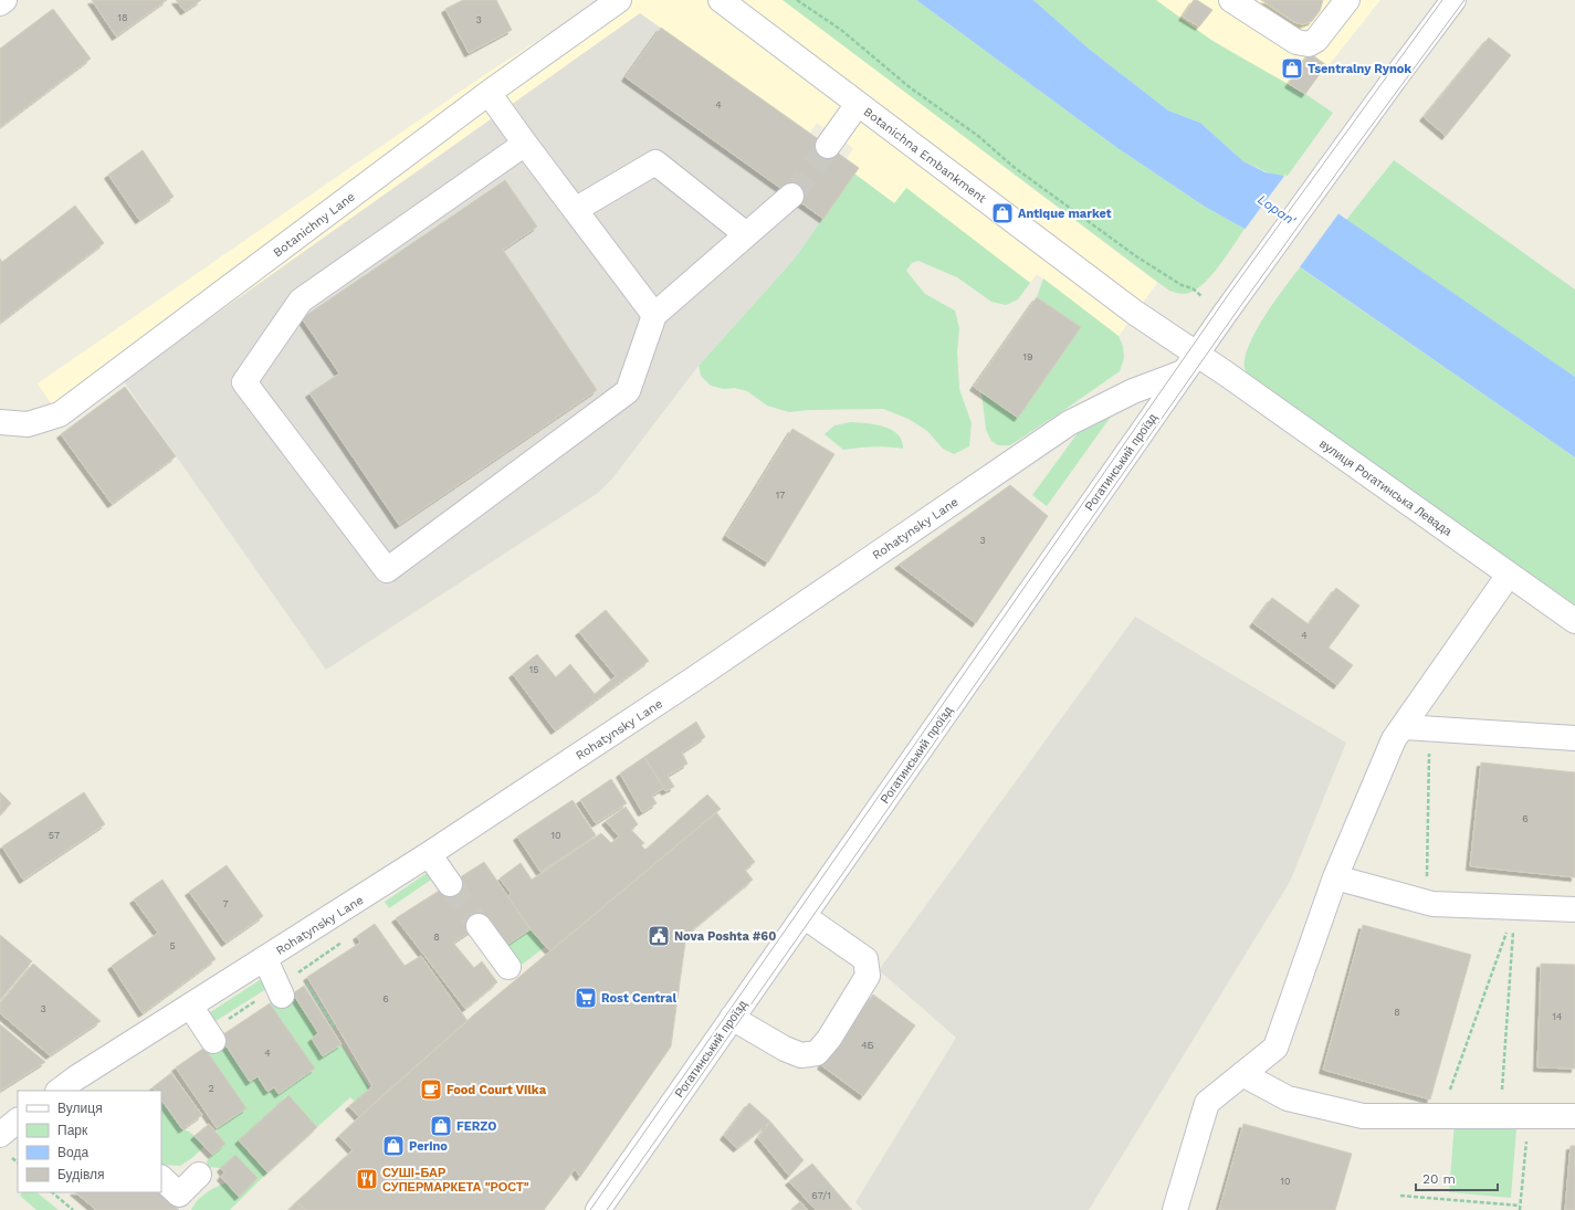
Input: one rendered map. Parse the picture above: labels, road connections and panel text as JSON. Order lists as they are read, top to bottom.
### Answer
{
  "streets": {
    "street": [
      "Botanichna Embankment",
      "Botanichny Lane",
      "Рогатинський проїзд",
      "вулиця Рогатинська Левада",
      "Rohatynsky Lane"
    ]
  },
  "crossings": [
    ["Botanichna Embankment", "Рогатинський проїзд"],
    ["Botanichna Embankment", "вулиця Рогатинська Левада"],
    ["Botanichna Embankment", "Rohatynsky Lane"],
    ["Рогатинський проїзд", "вулиця Рогатинська Левада"],
    ["Рогатинський проїзд", "Rohatynsky Lane"],
    ["вулиця Рогатинська Левада", "Rohatynsky Lane"]
  ],
  "water": ["Lopan'"],
  "places": {
    "shop": [
      "Tsentralny Rynok",
      "Antique market",
      "FERZO",
      "Perino"
    ],
    "public building": ["Nova Poshta #60"],
    "supermarket": ["Rost Central"],
    "cafe": ["Food Court Vilka"],
    "restaurant": ["СУШІ-БАР СУПЕРМАРКЕТА \"РОСТ\""]
  },
  "house_numbers": [
    "18",
    "3",
    "4",
    "19",
    "17",
    "3",
    "4",
    "15",
    "6",
    "57",
    "10",
    "7",
    "8",
    "5",
    "6",
    "3",
    "8",
    "14",
    "4Б",
    "4",
    "2",
    "10",
    "67/1"
  ],
  "legend": [
    "Вулиця",
    "Парк",
    "Вода",
    "Будівля"
  ],
  "scale_bar": "20 m"
}
